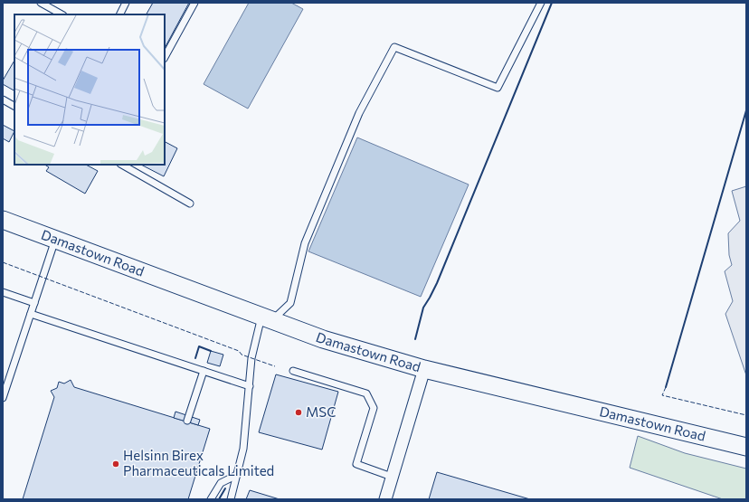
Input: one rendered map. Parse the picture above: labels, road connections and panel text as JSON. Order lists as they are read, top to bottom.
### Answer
{
  "streets": {
    "street": ["Damastown Road"]
  },
  "places": ["MSC", "Helsinn Birex Pharmaceuticals Limited"]
}
